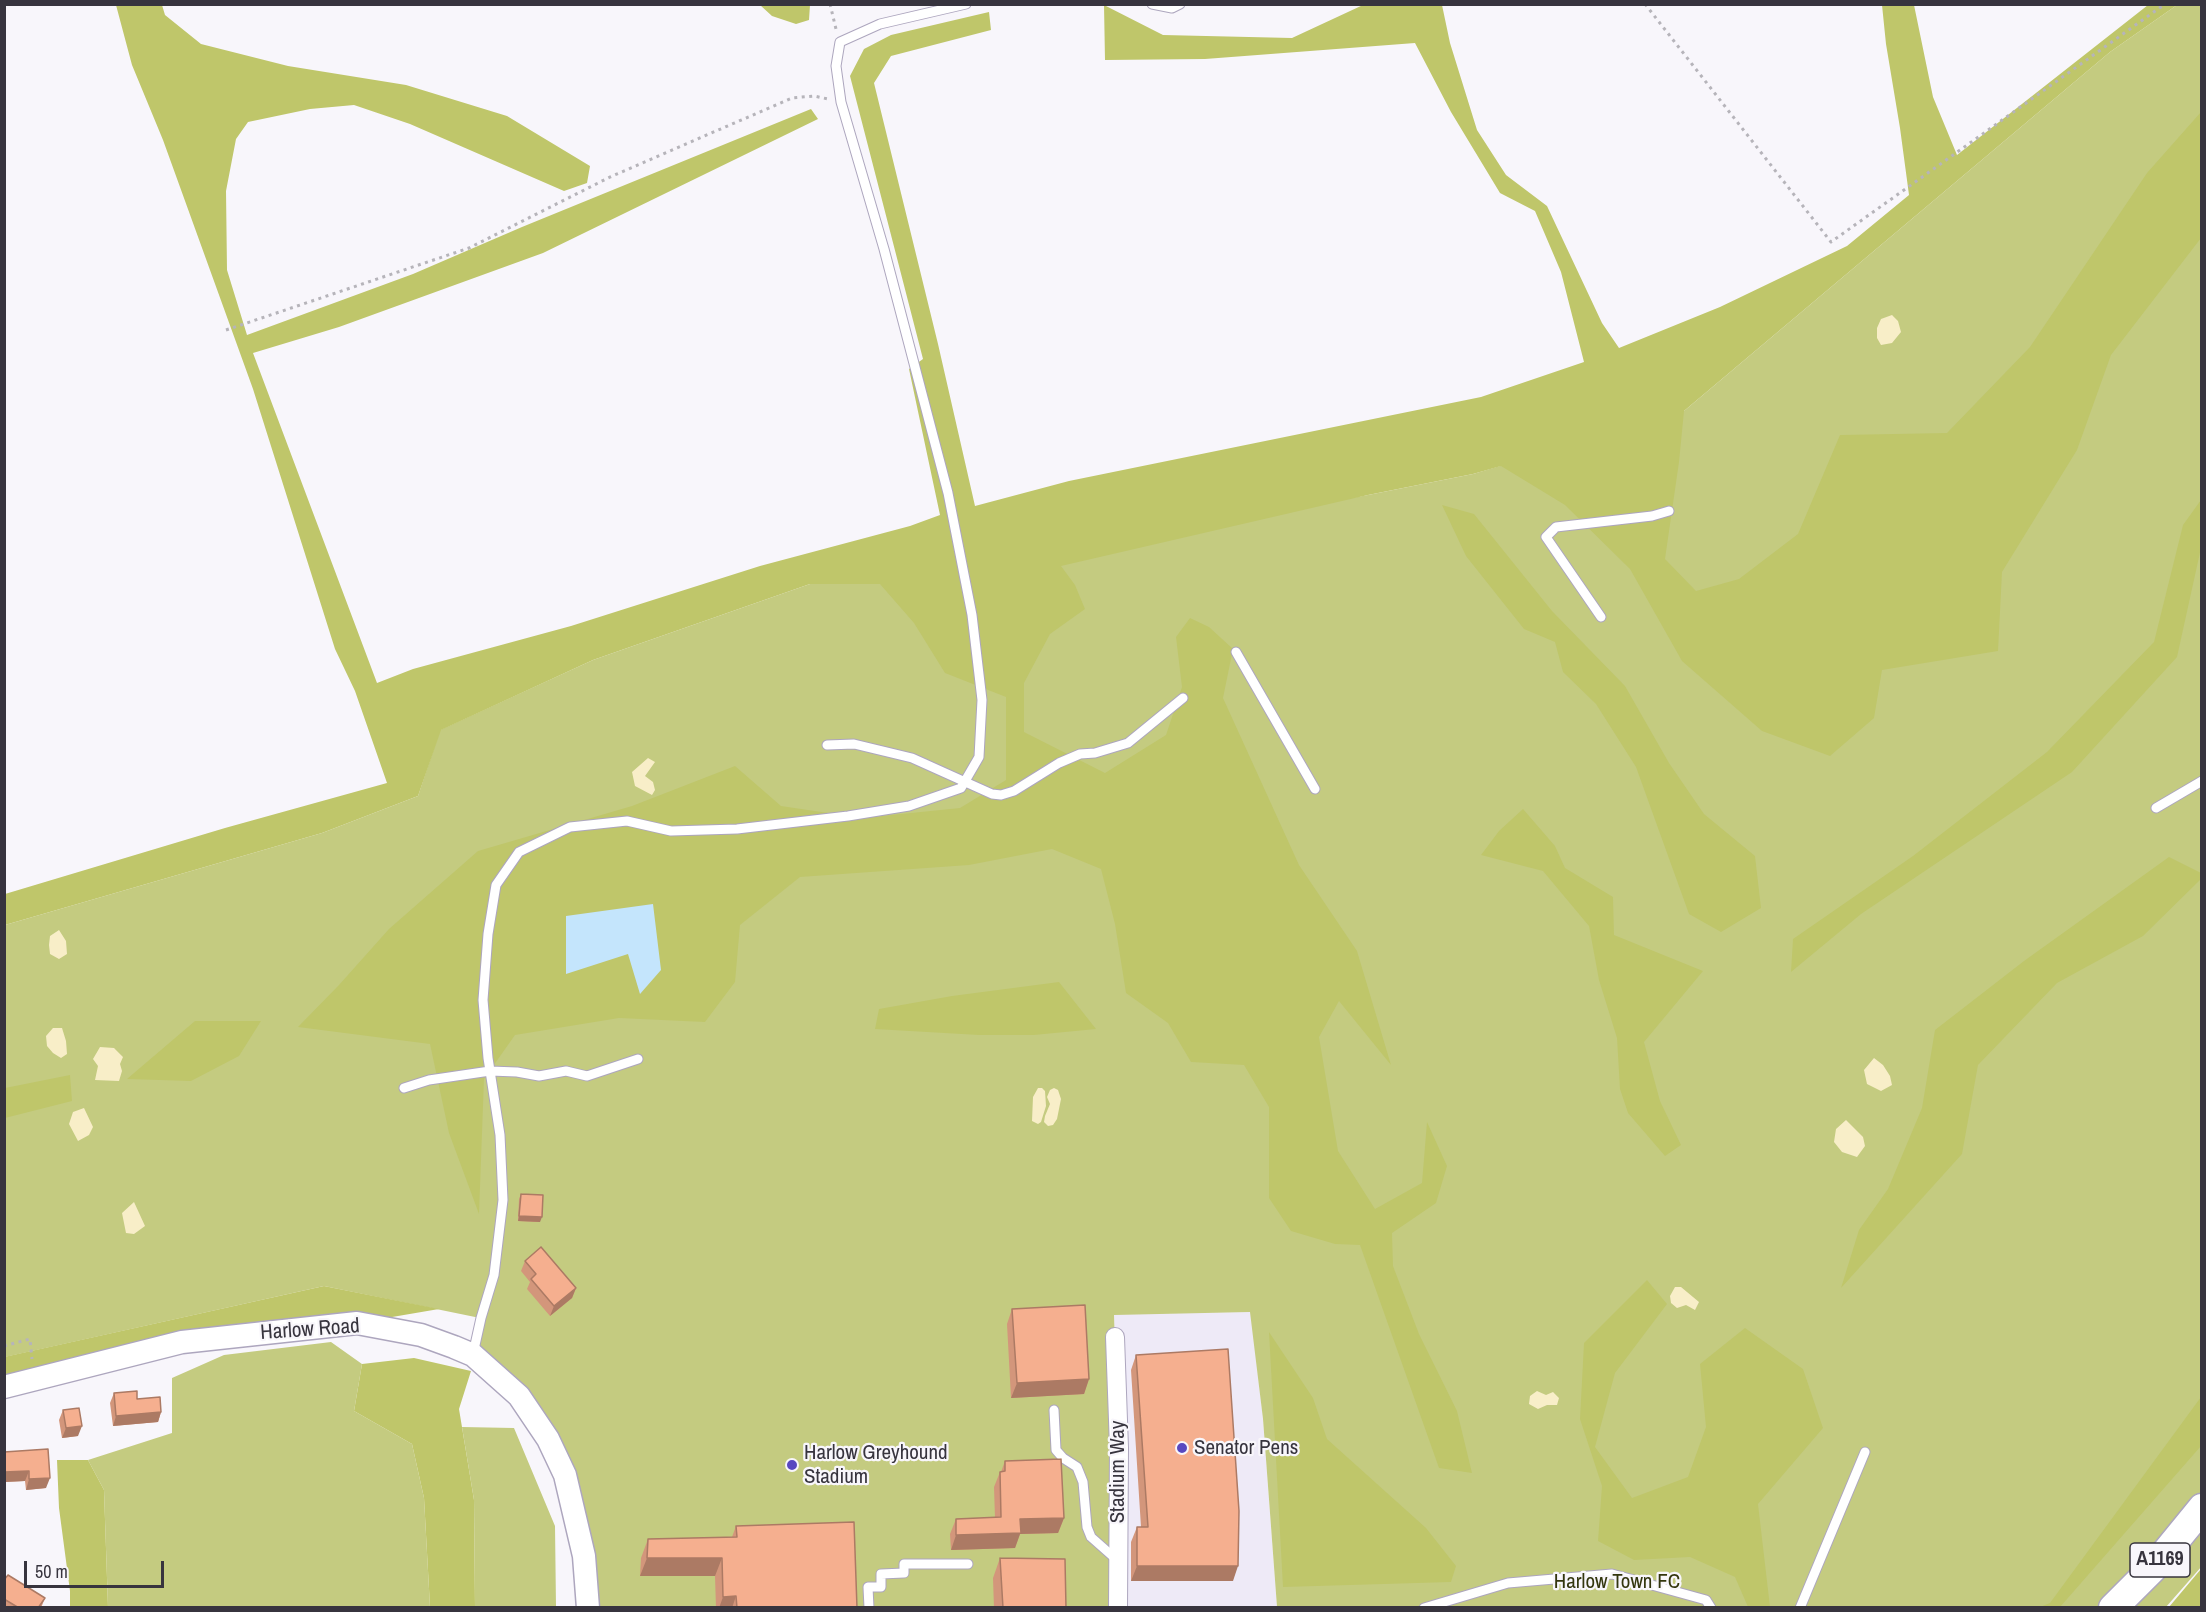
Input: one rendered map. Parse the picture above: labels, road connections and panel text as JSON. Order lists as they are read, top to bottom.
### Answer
{
  "streets": {
    "main road": ["A1169"],
    "street": ["Harlow Road", "Stadium Way"]
  },
  "parks": ["Harlow Town FC"],
  "places": ["Senator Pens", "Harlow Greyhound Stadium"],
  "scale_bar": "50 m"
}
